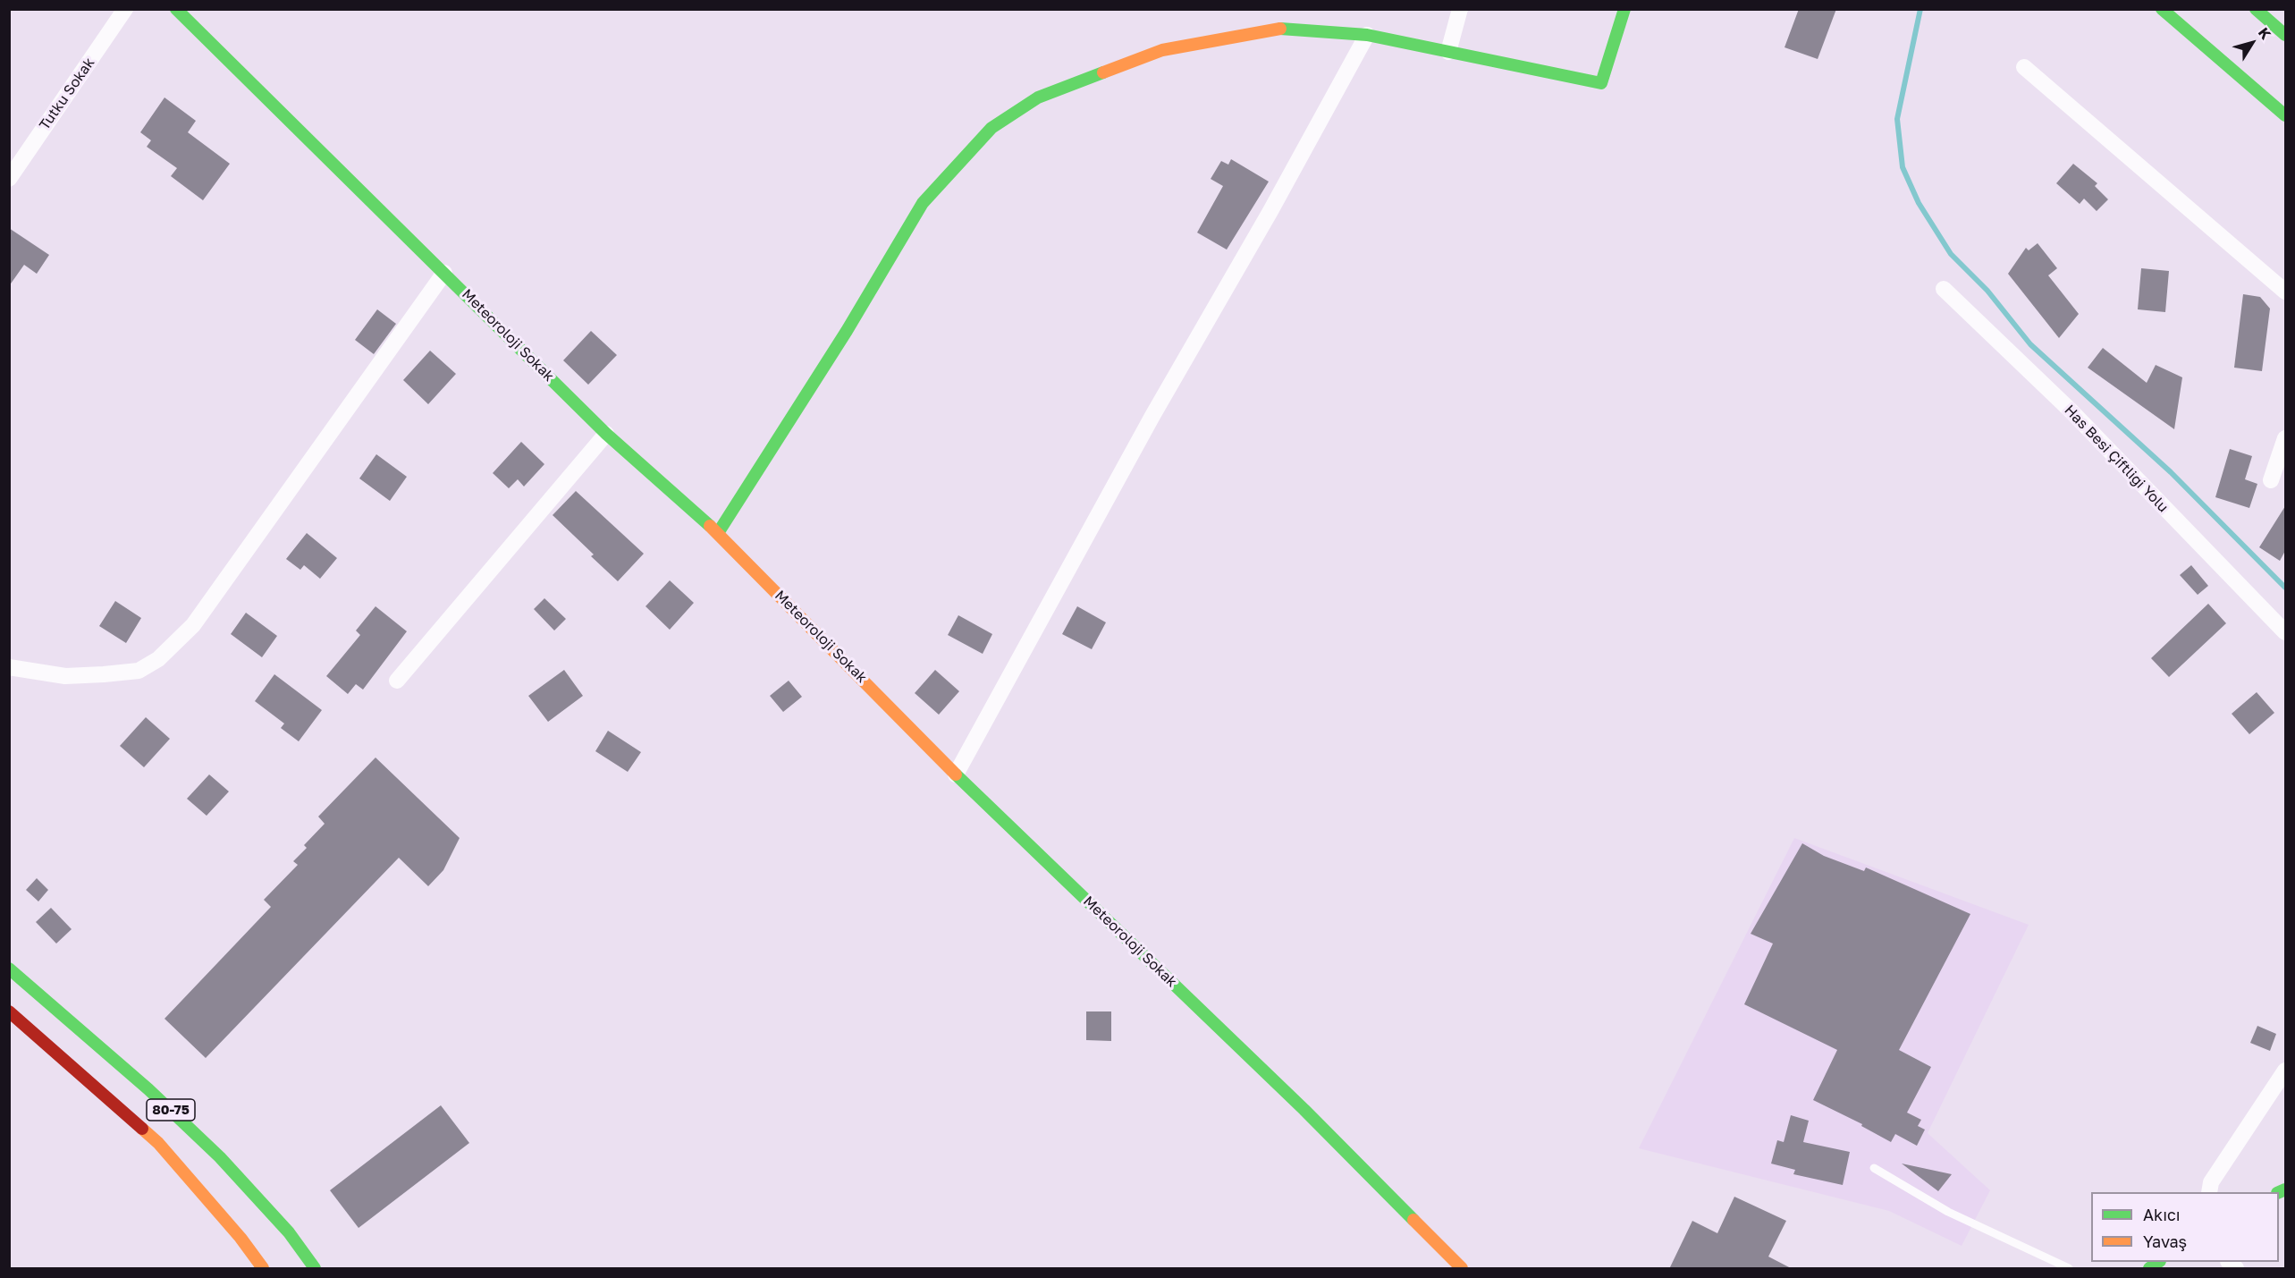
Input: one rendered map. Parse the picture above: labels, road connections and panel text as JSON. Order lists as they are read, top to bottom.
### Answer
{
  "streets": {
    "main road": ["Meteoroloji Sokak", "80-75"],
    "street": ["Tutku Sokak", "Has Besi Çiftliği Yolu"]
  },
  "legend": ["Akıcı", "Yavaş"],
  "north": "top right"
}
